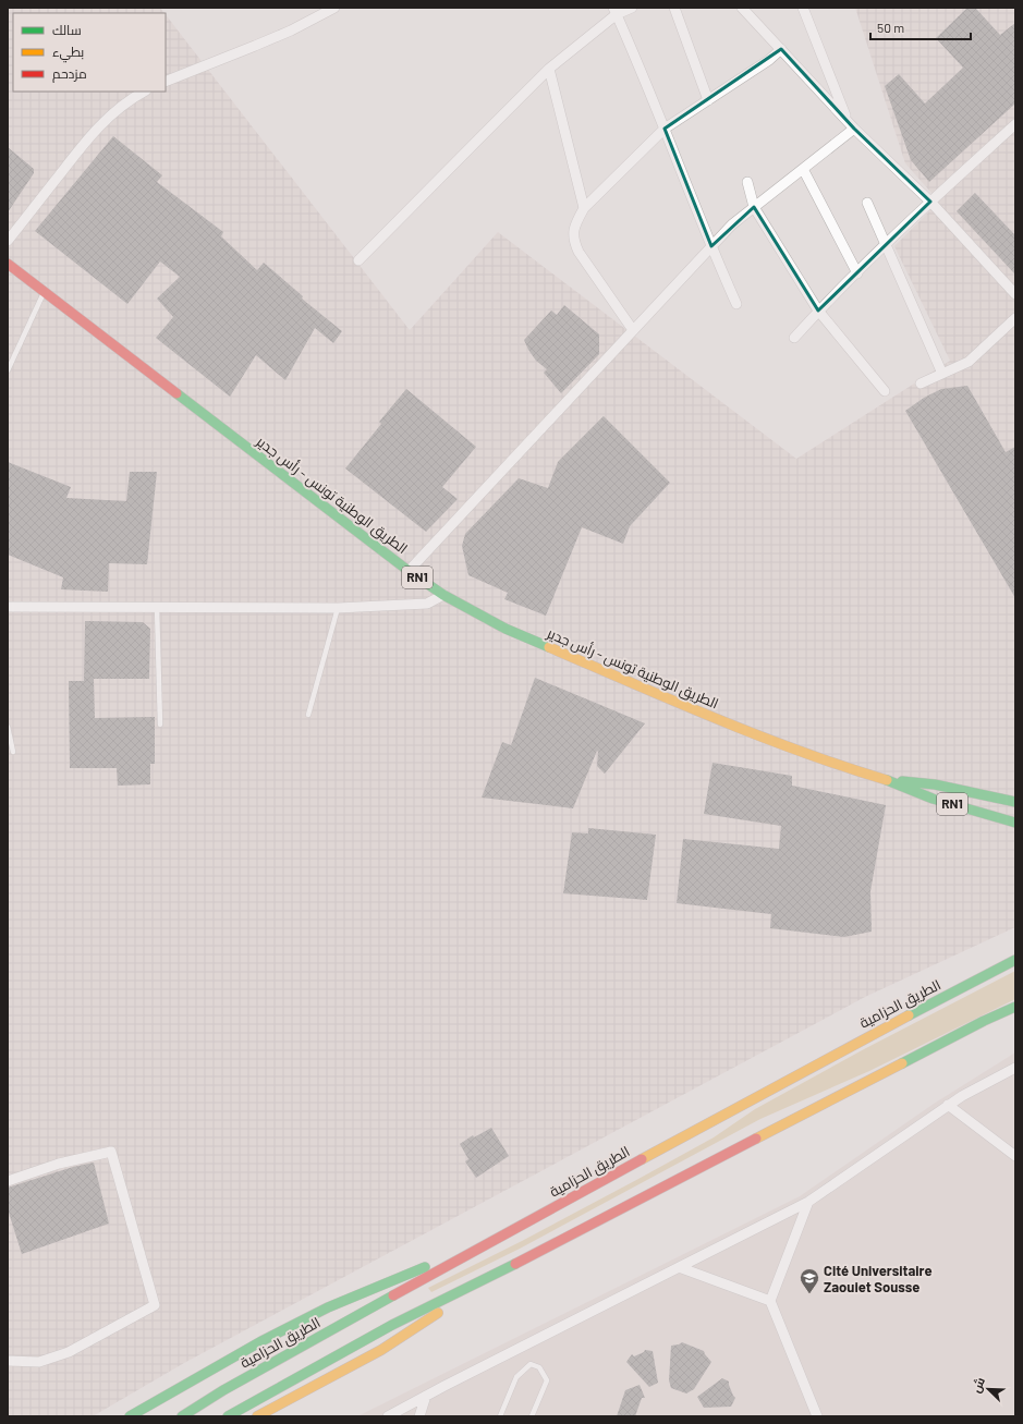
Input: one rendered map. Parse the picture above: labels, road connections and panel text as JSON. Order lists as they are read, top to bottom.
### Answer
{
  "streets": {
    "main road": ["الطريق الوطنية تونس - رأس جدير", "RN1", "الطريق الحزامية"]
  },
  "places": {
    "school or university": ["Cité Universitaire Zaouiet Sousse"]
  },
  "legend": ["سالك", "بطيء", "مزدحم"],
  "scale_bar": "50 m",
  "north": "top left"
}
